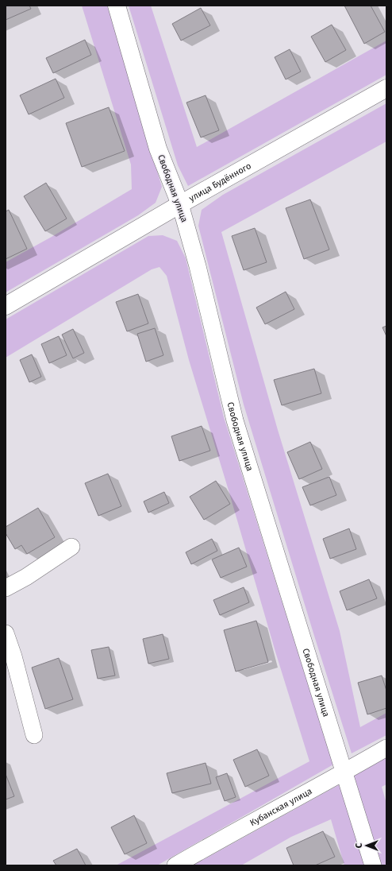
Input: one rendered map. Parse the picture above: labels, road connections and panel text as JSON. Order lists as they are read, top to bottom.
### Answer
{
  "streets": {
    "street": ["улица Будённого", "Свободная улица", "Кубанская улица"]
  },
  "crossings": [
    ["улица Будённого", "Свободная улица"],
    ["Свободная улица", "Кубанская улица"]
  ],
  "north": "left"
}
